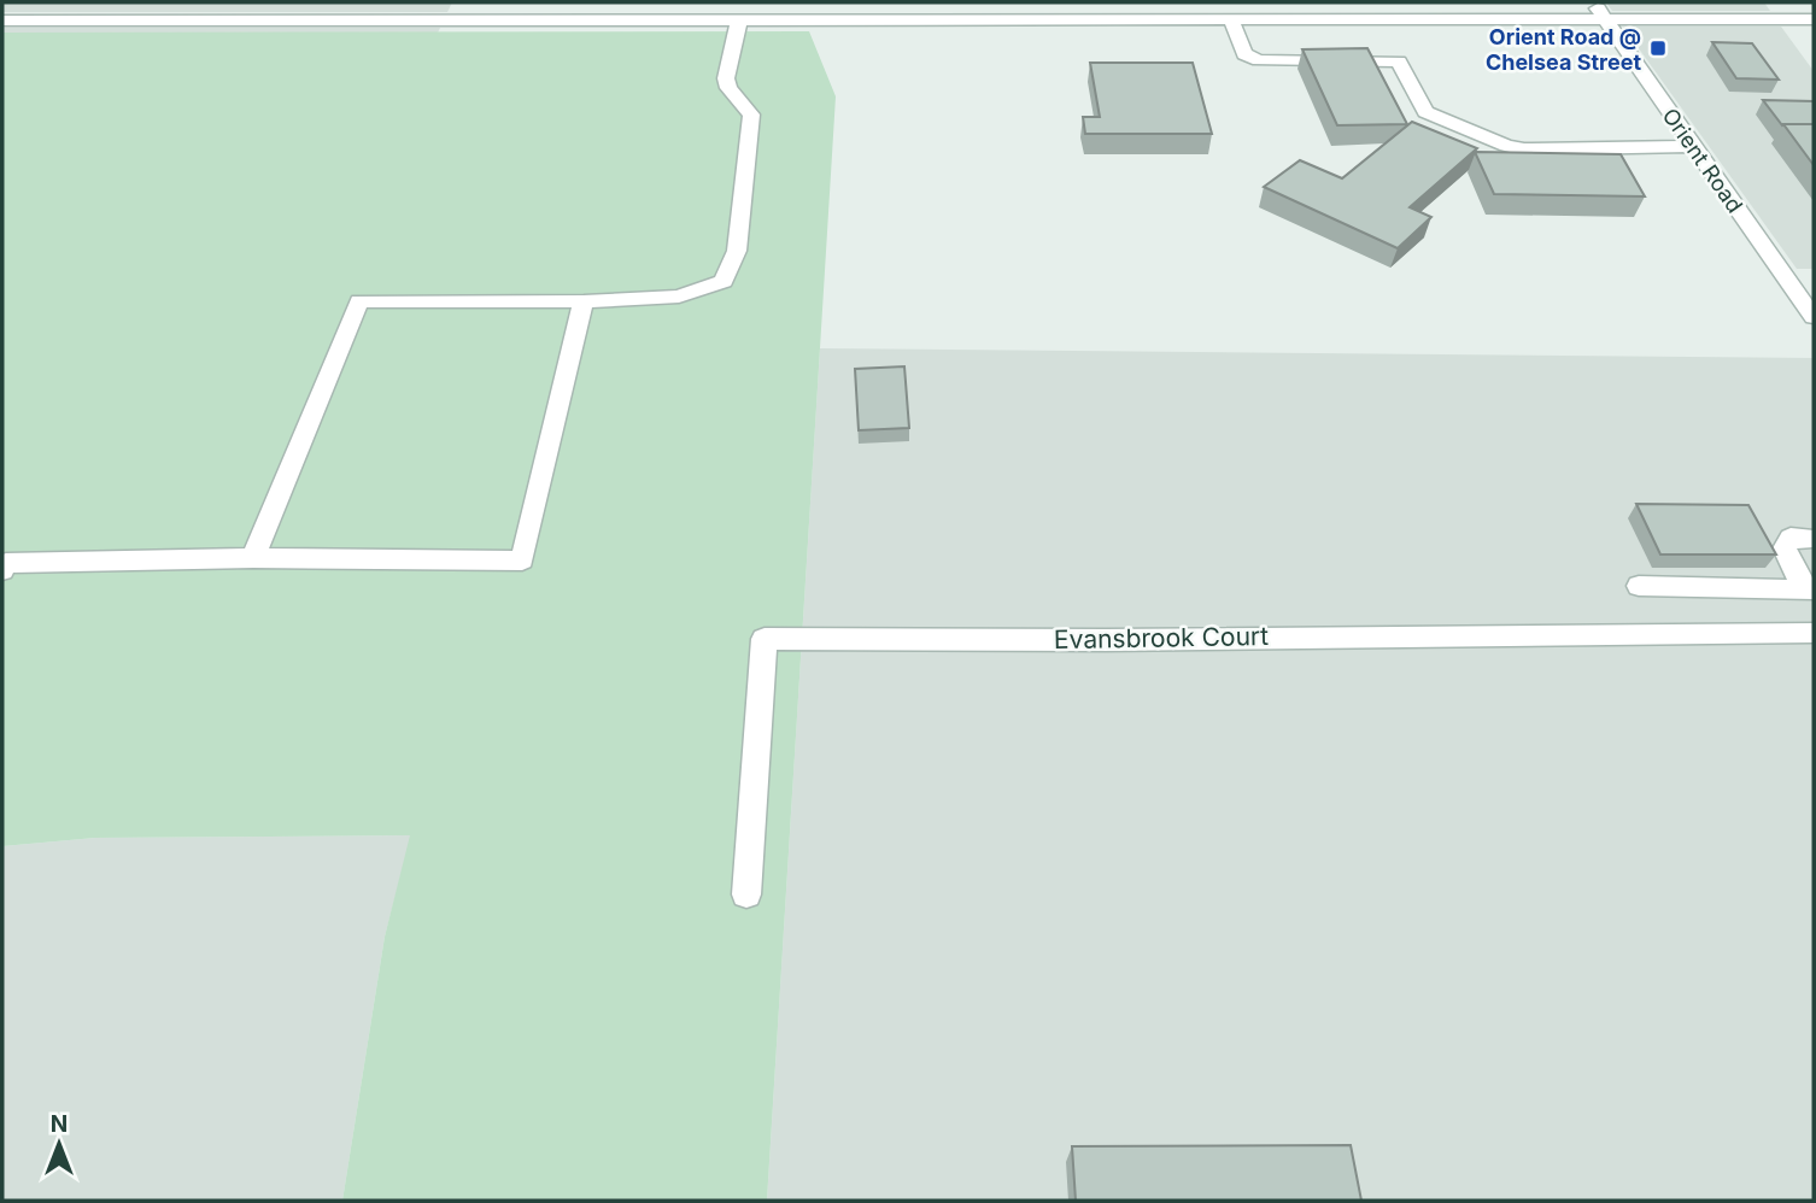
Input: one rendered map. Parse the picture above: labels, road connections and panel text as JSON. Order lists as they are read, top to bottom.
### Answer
{
  "streets": {
    "street": ["Orient Road", "Evansbrook Court"]
  },
  "places": {
    "transit": ["Orient Road @ Chelsea Street"]
  },
  "north": "top"
}
